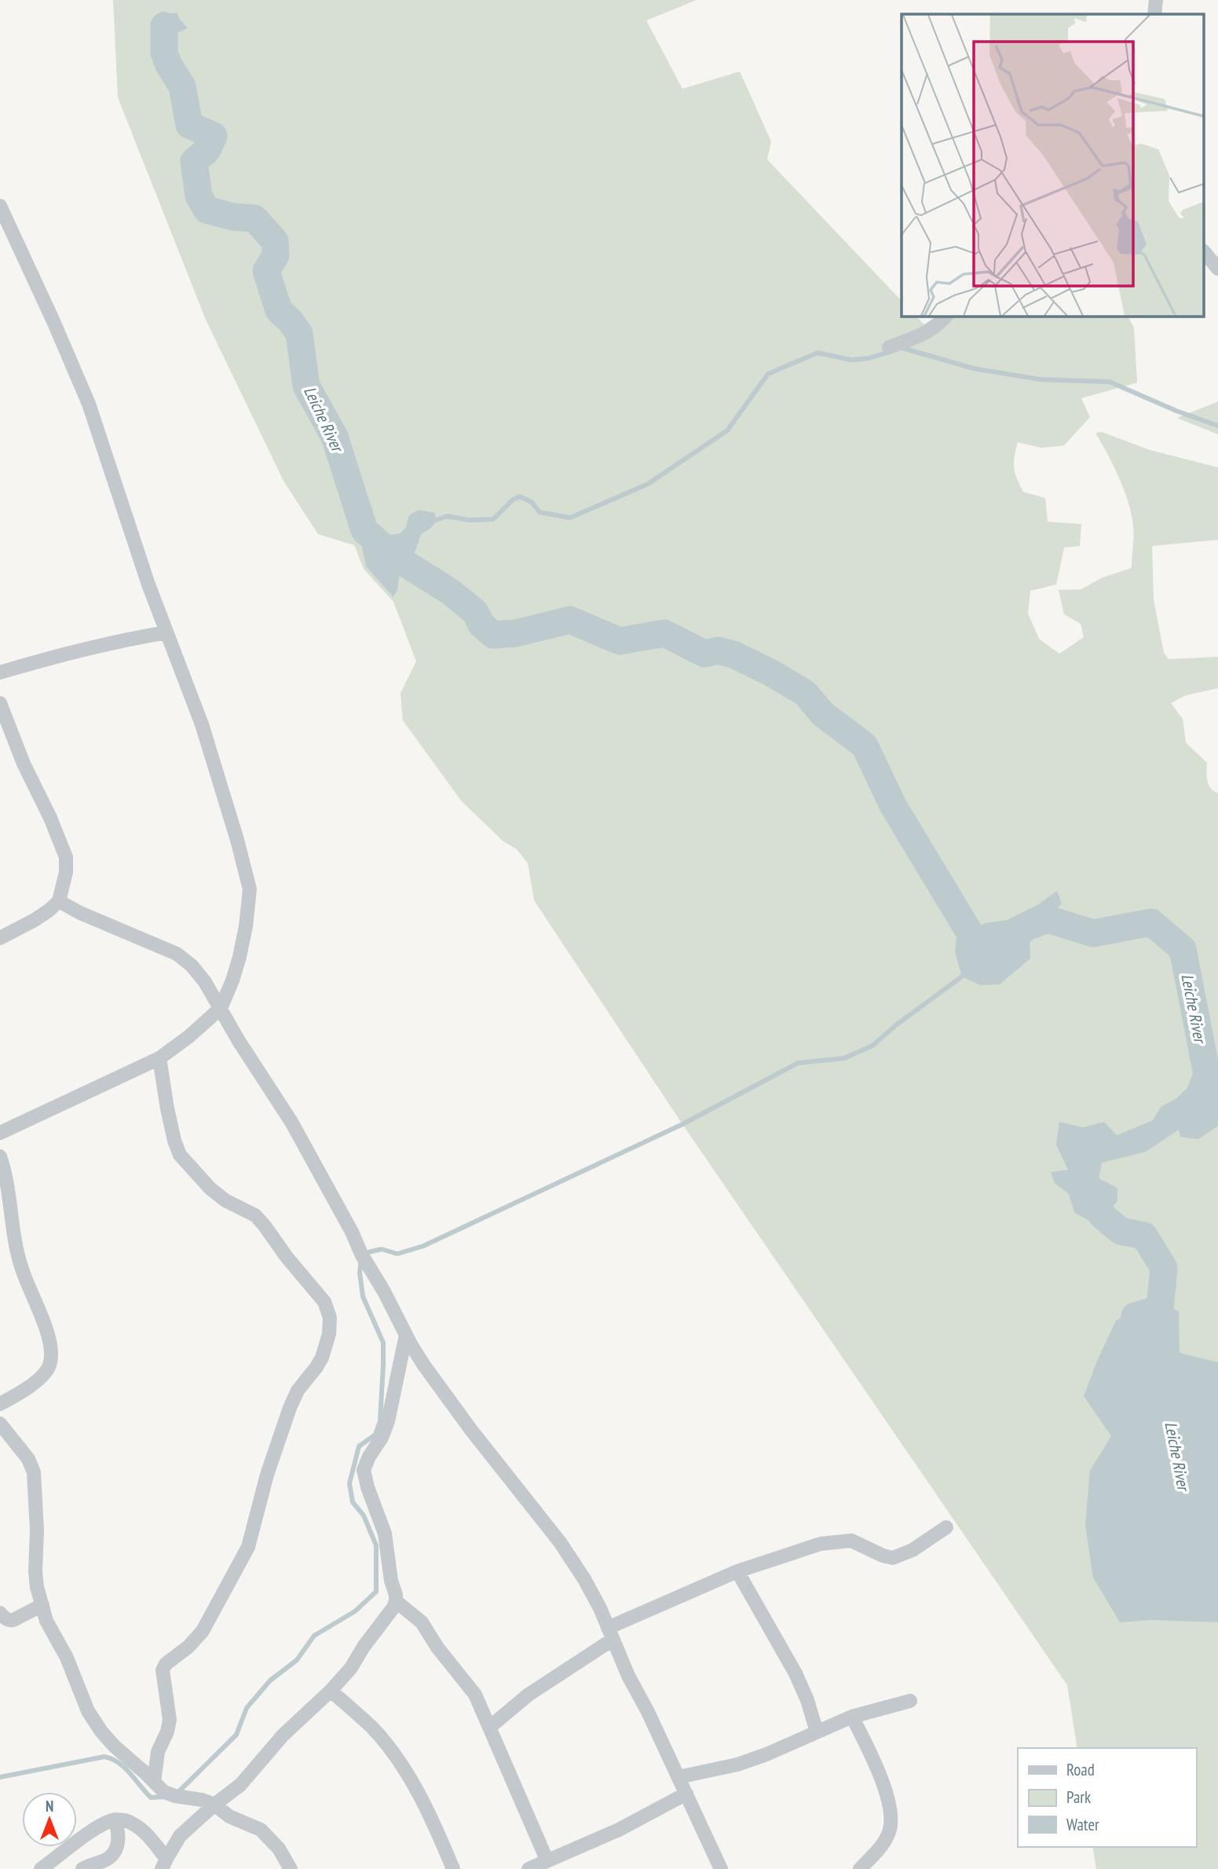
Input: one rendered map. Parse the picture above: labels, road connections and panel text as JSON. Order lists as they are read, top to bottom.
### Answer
{
  "water": ["Leiche River"],
  "legend": ["Road", "Park", "Water"],
  "north": "top"
}
